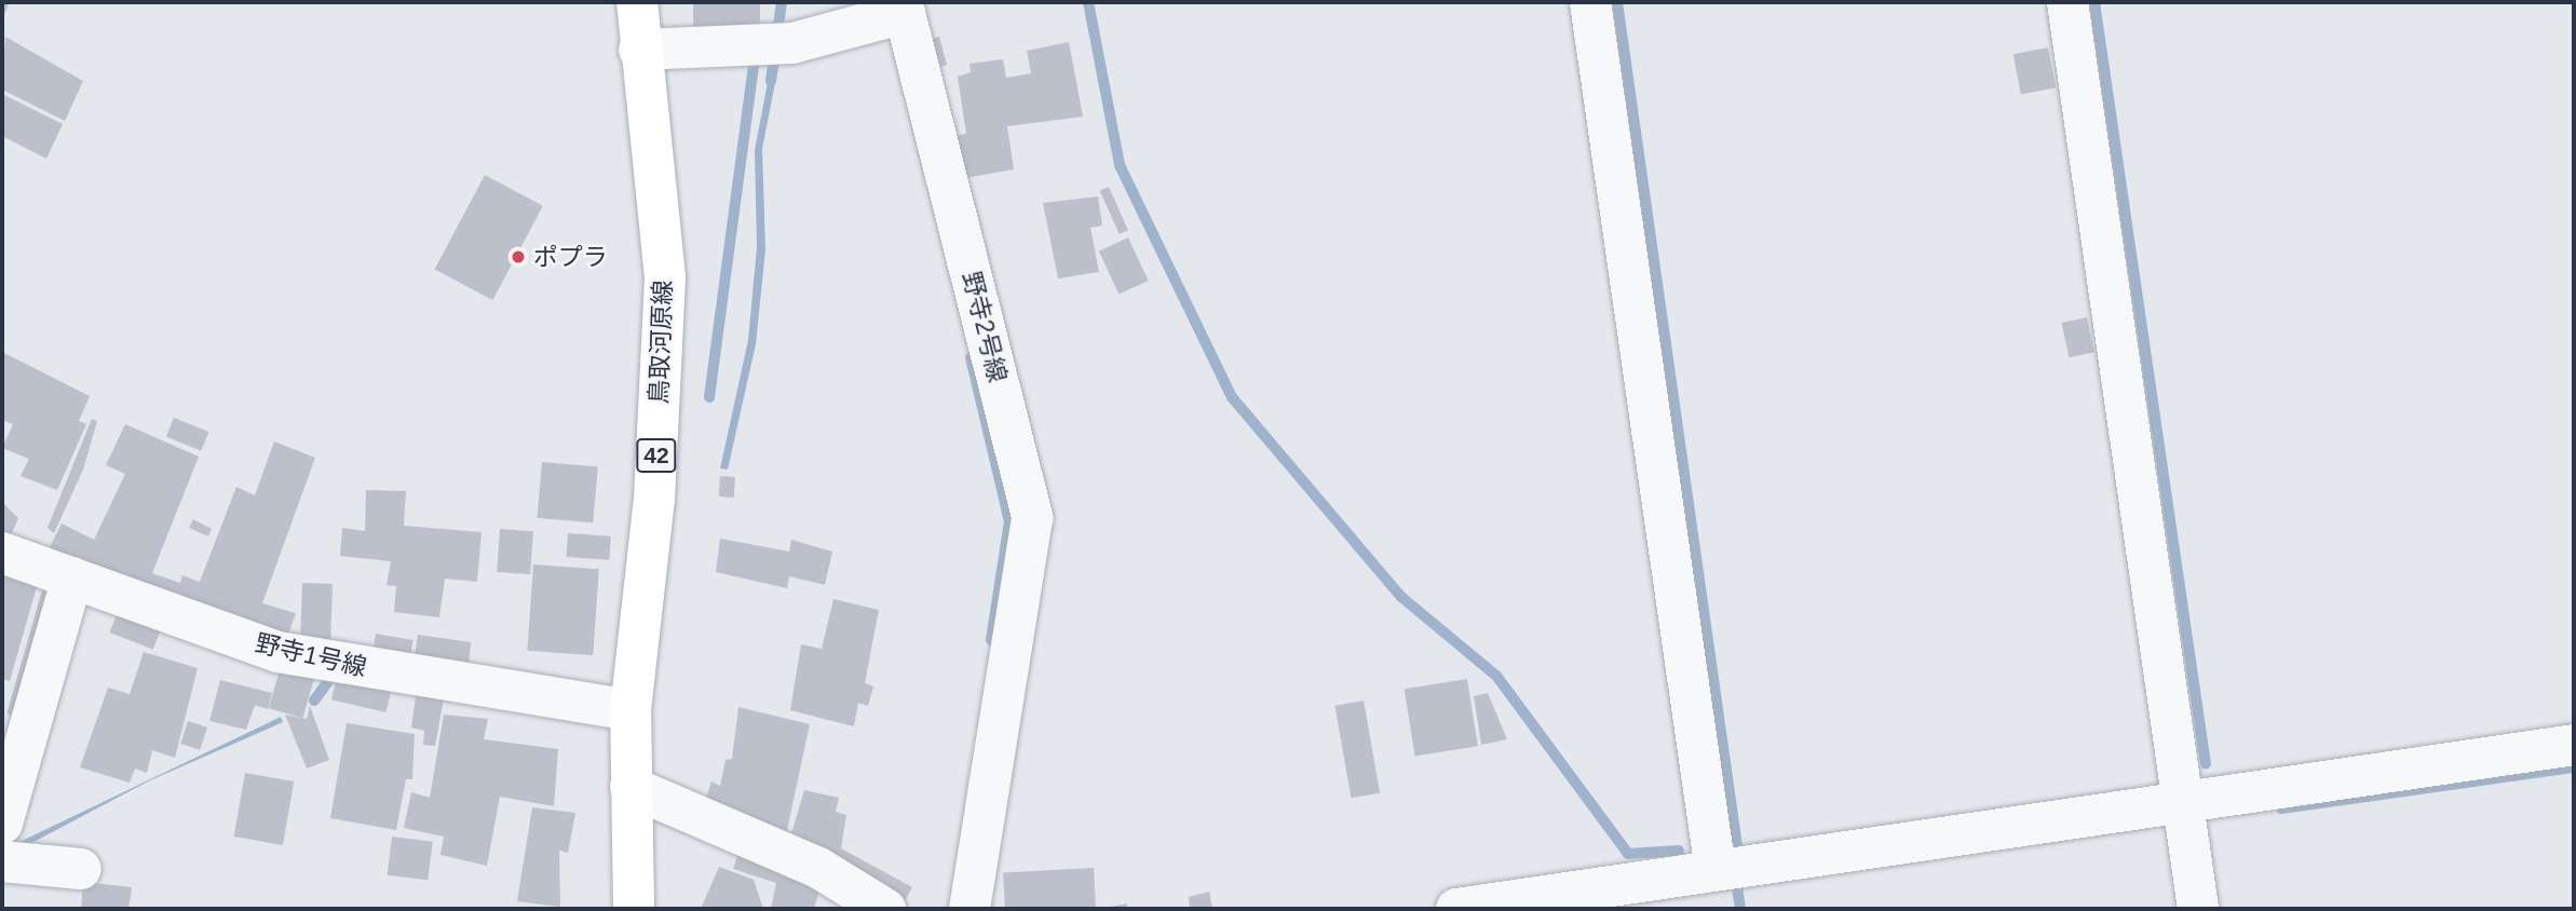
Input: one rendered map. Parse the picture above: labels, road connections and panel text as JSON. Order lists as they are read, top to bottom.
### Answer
{
  "streets": {
    "main road": ["鳥取河原線", "42"],
    "street": ["野寺2号線", "野寺1号線"]
  },
  "crossings": [
    ["野寺2号線", "鳥取河原線"],
    ["鳥取河原線", "野寺1号線"]
  ],
  "places": ["ポプラ"]
}
